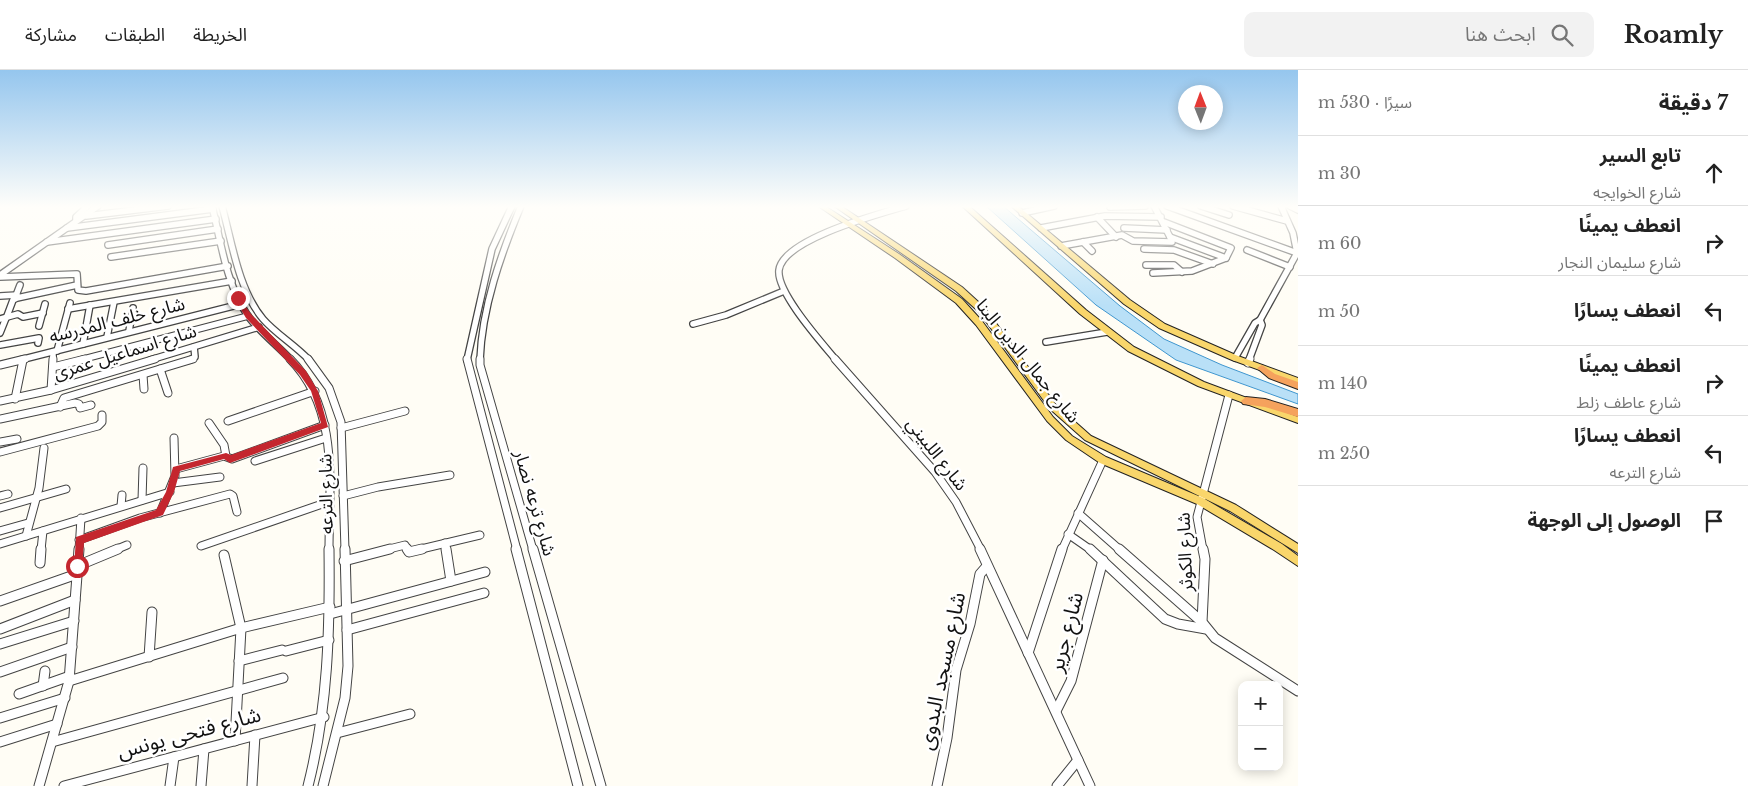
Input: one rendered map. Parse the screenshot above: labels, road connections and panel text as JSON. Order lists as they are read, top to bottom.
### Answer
{
  "streets": {
    "main road": ["شارع جمال الدين البنا"],
    "street": [
      "شارع خلف المدرسه",
      "شارع اسماعيل عمرى",
      "شارع اللبيني",
      "شارع الترعه",
      "شارع ترعه نصار",
      "شارع الكوثر",
      "شارع جرير",
      "شارع مسجد البدوى",
      "شارع فتحى يونس"
    ]
  },
  "crossings": [
    ["شارع خلف المدرسه", "شارع الترعه"],
    ["شارع اسماعيل عمرى", "شارع الترعه"],
    ["شارع جمال الدين البنا", "شارع الكوثر"],
    ["شارع اللبيني", "شارع جرير"],
    ["شارع اللبيني", "شارع مسجد البدوى"],
    ["شارع الترعه", "شارع فتحى يونس"]
  ],
  "north": "top",
  "page": {
    "header": "Roamly",
    "search": "ابحث هنا",
    "nav": ["الخريطة", "الطبقات", "مشاركة"],
    "heading": ["7 دقيقة", "سيرًا · 530 m"],
    "list": [
      ["تابع السير", "شارع الخوايجه", "30 m"],
      ["انعطف يمينًا", "شارع سليمان النجار", "60 m"],
      ["انعطف يسارًا", "50 m"],
      ["انعطف يمينًا", "شارع عاطف زلط", "140 m"],
      ["انعطف يسارًا", "شارع الترعه", "250 m"],
      "الوصول إلى الوجهة"
    ],
    "map_buttons": ["+", "−"]
  }
}
